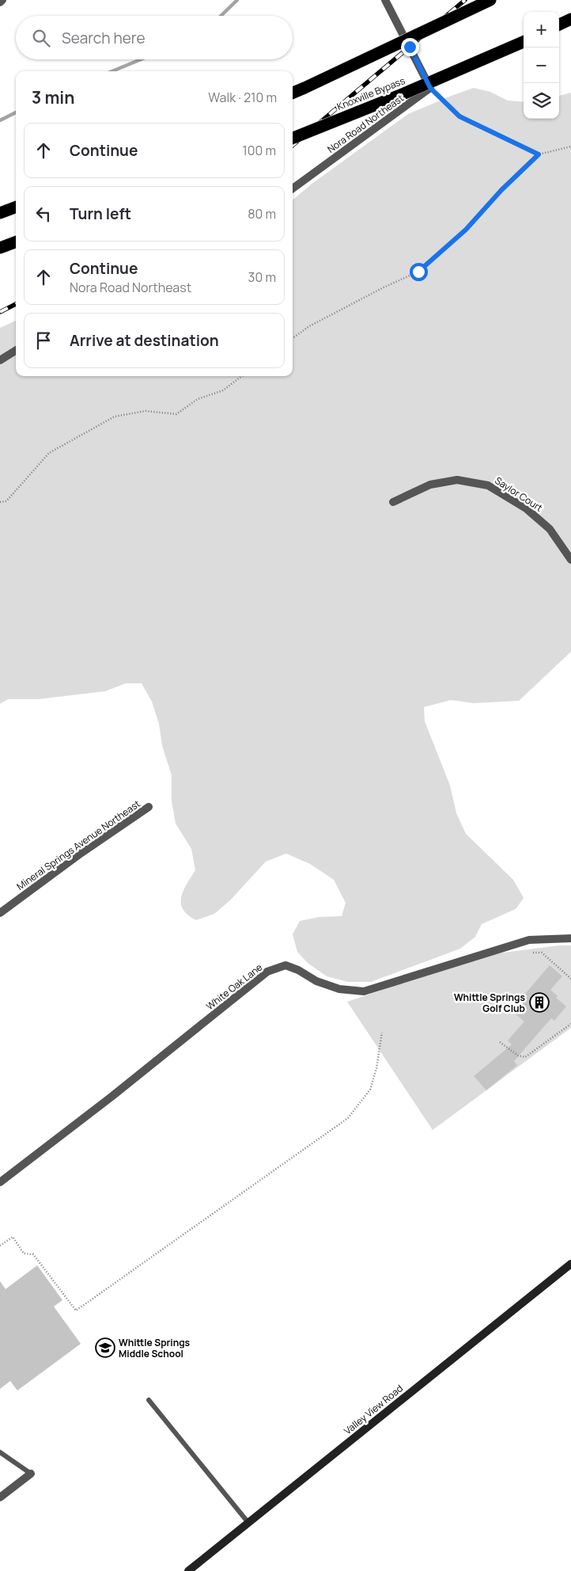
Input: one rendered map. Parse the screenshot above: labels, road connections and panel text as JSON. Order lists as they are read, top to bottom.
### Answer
{
  "streets": {
    "highway": ["Knoxville Bypass"],
    "street": [
      "Nora Road Northeast",
      "Saylor Court",
      "Mineral Springs Avenue Northeast",
      "White Oak Lane",
      "Valley View Road"
    ]
  },
  "places": {
    "building": ["Whittle Springs Golf Club"],
    "school or university": ["Whittle Springs Middle School"]
  },
  "page": {
    "map_buttons": ["+", "−"],
    "search": "Search here",
    "heading": ["3 min", "Walk · 210 m"],
    "list": [
      ["Continue", "100 m"],
      ["Turn left", "80 m"],
      ["Continue", "Nora Road Northeast", "30 m"],
      "Arrive at destination"
    ]
  }
}
